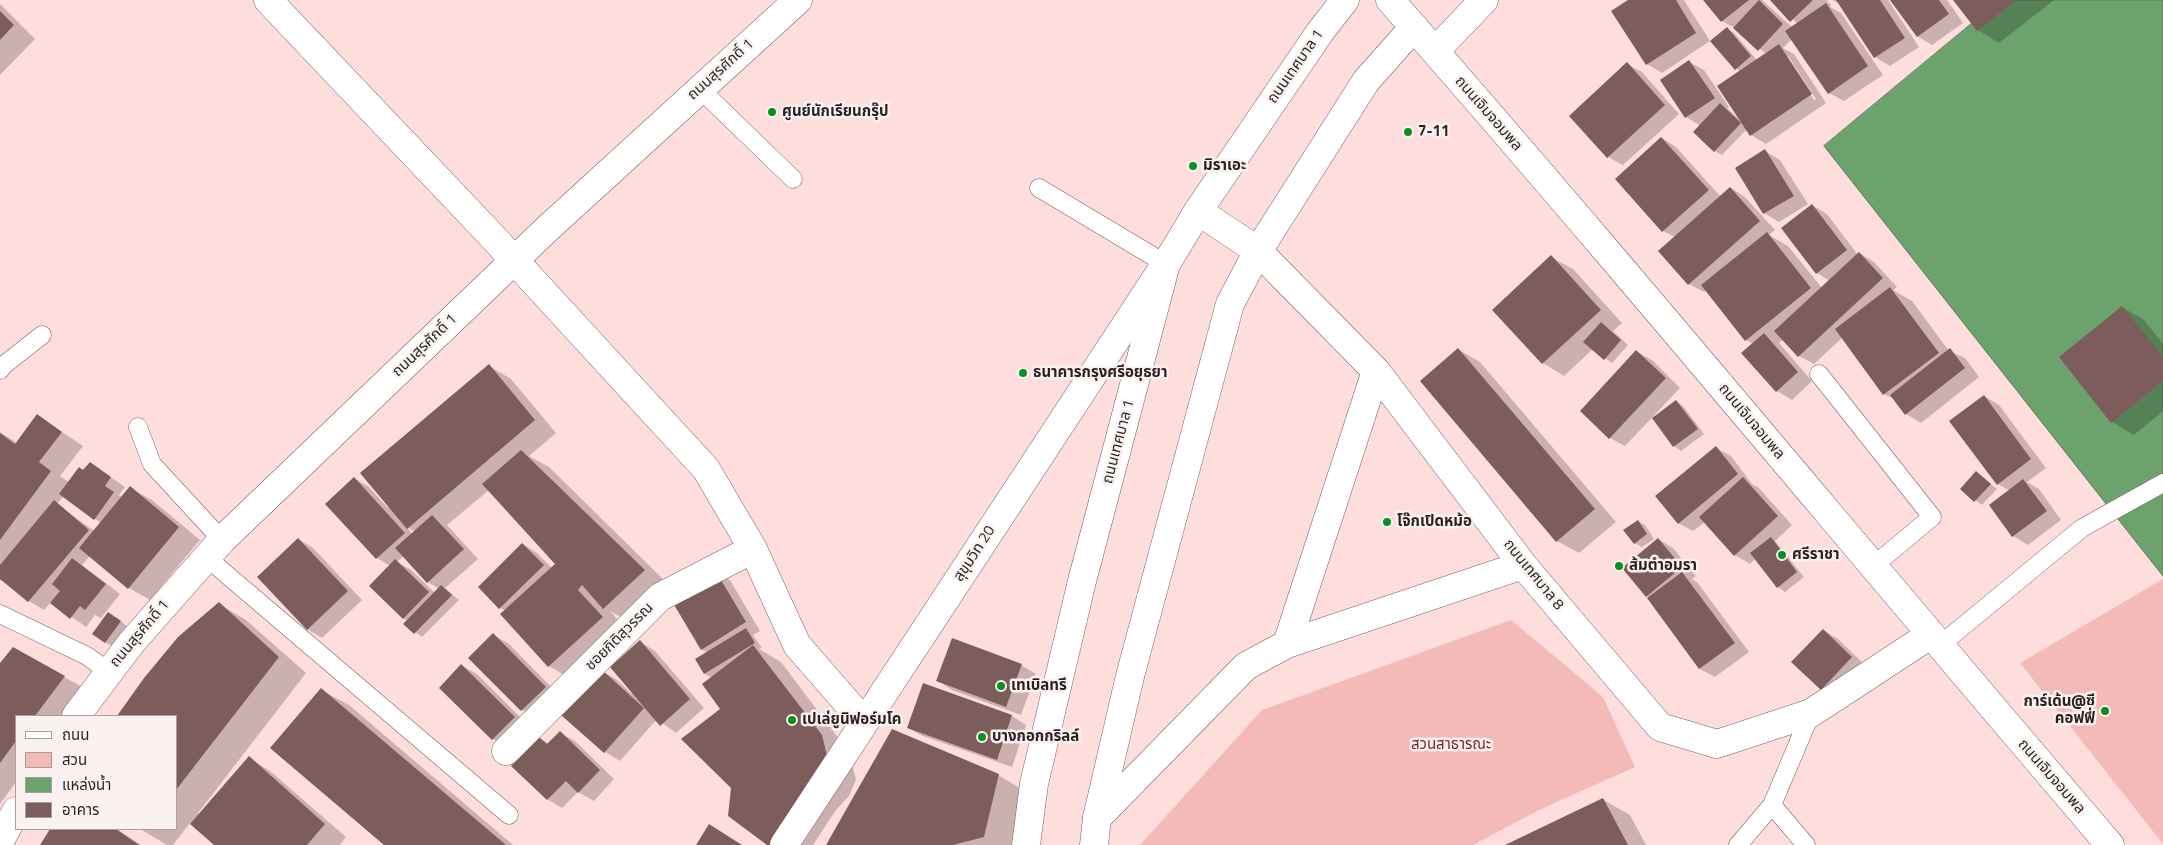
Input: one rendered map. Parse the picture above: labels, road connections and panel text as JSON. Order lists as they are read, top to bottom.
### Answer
{
  "streets": {
    "street": [
      "ถนนเทศบาล 1",
      "ถนนสุรศักดิ์ 1",
      "ถนนเจิมจอมพล",
      "สุขุมวิท 20",
      "ถนนเทศบาล 8",
      "ชอยกิติสุวรรณ"
    ]
  },
  "crossings": [
    ["ถนนเทศบาล 1", "สุขุมวิท 20"],
    ["ถนนเทศบาล 1", "ถนนเทศบาล 8"],
    ["ถนนเจิมจอมพล", "ถนนเทศบาล 8"]
  ],
  "parks": ["สวนสาธารณะ"],
  "places": [
    "ศูนย์นักเรียนกรุ๊ป",
    "7-11",
    "มิราเอะ",
    "ธนาคารกรุงศรีอยุธยา",
    "โจ๊กเปิดหม้อ",
    "ศรีราชา",
    "ส้มตำอมรา",
    "เทเบิลทรี",
    "การ์เด้น@ซี คอฟฟี่",
    "เปเล่ยูนิฟอร์มโค",
    "บางกอกกริลล์"
  ],
  "legend": [
    "ถนน",
    "สวน",
    "แหล่งน้ำ",
    "อาคาร"
  ]
}
